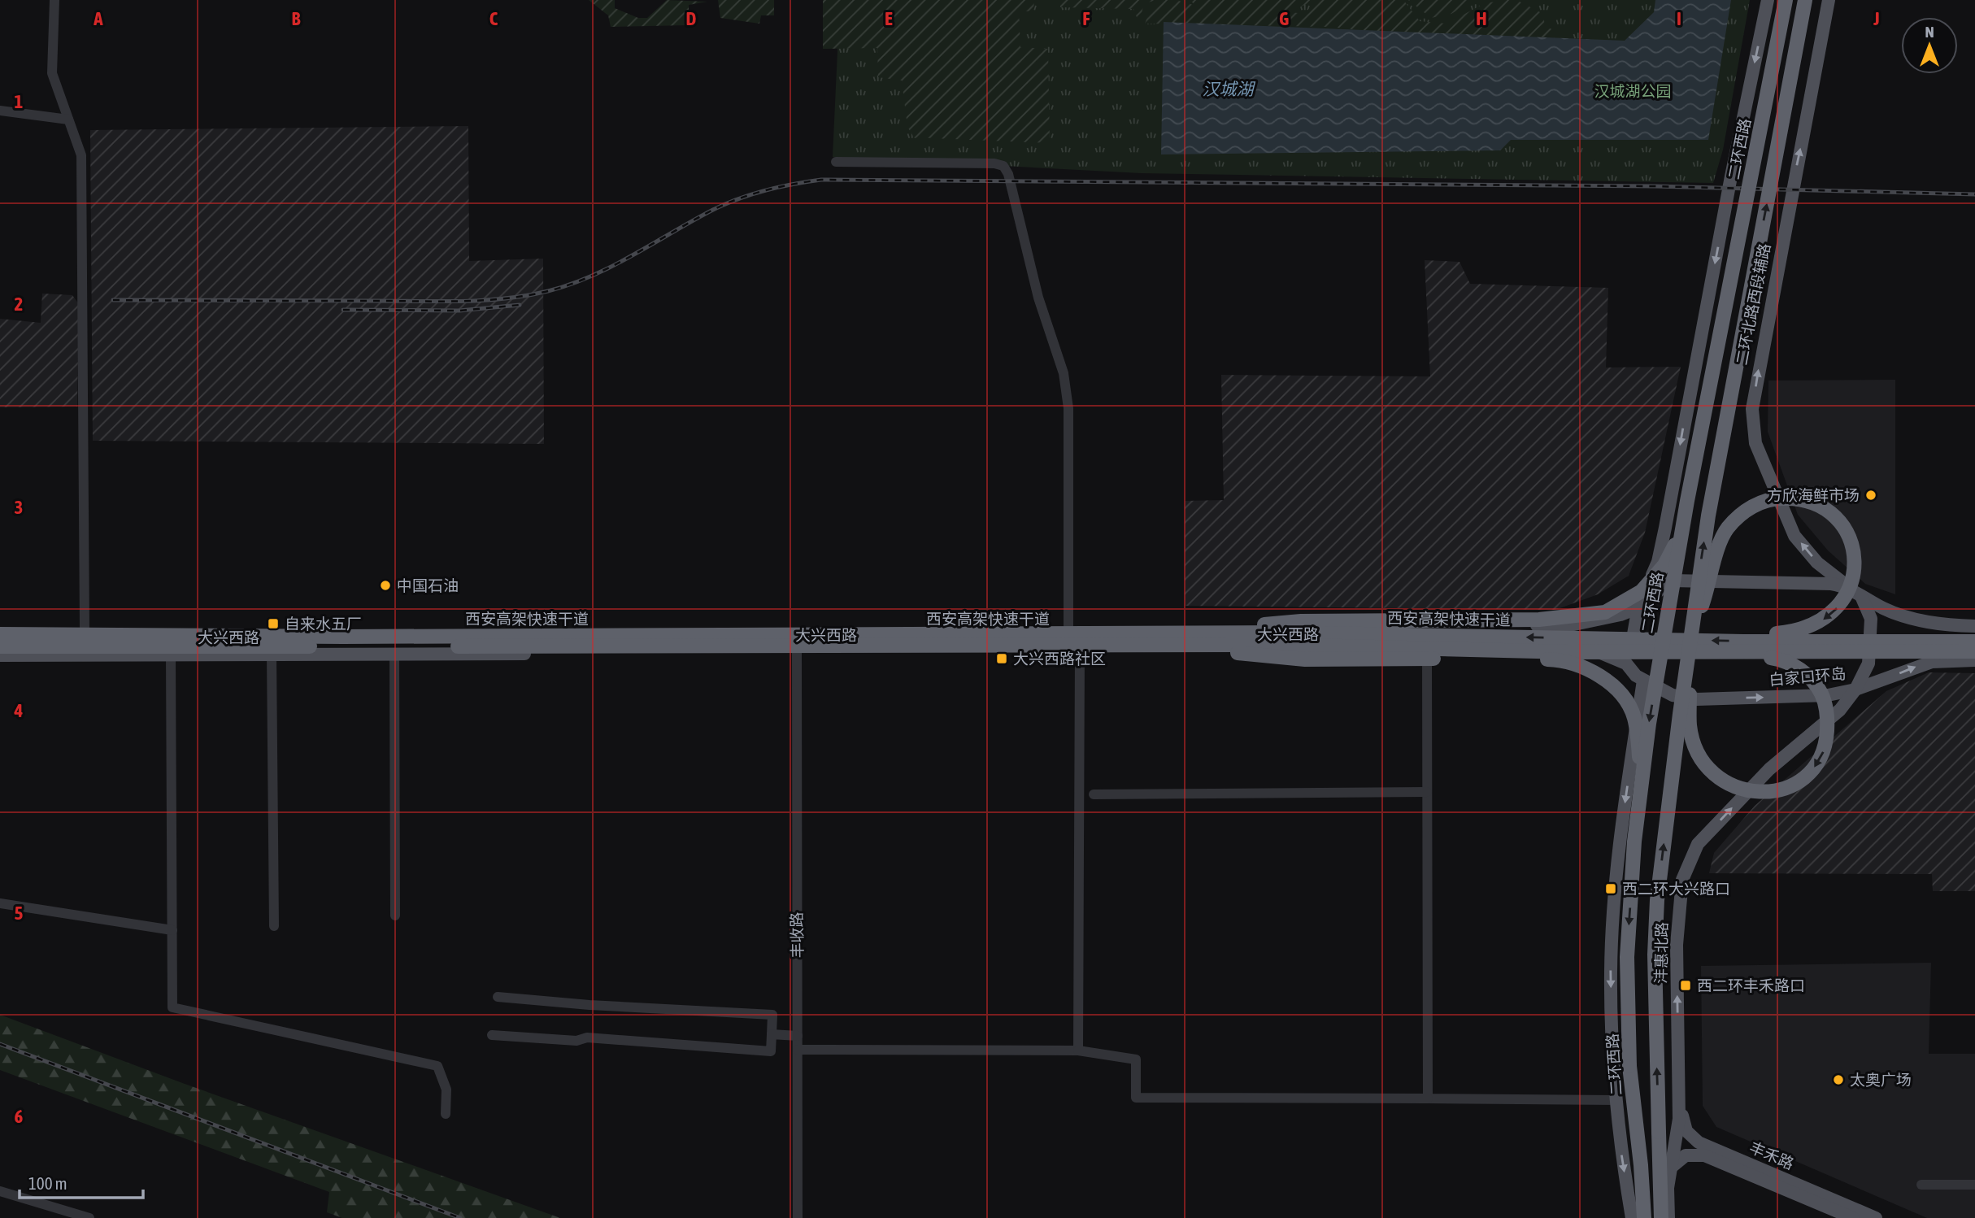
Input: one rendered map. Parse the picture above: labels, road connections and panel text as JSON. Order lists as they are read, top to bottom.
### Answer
{
  "streets": {
    "highway": ["二环西路", "西安高架快速干道"],
    "main road": [
      "二环北路西段辅路",
      "大兴西路",
      "白家口环岛",
      "沣惠北路",
      "丰禾路"
    ],
    "street": ["丰收路"]
  },
  "crossings": [
    ["大兴西路", "白家口环岛"],
    ["大兴西路", "丰收路"],
    ["白家口环岛", "沣惠北路"],
    ["沣惠北路", "丰禾路"]
  ],
  "water": ["汉城湖"],
  "parks": ["汉城湖公园"],
  "places": {
    "other": ["方欣海鲜市场", "中国石油", "太奥广场"],
    "transit": [
      "自来水五厂",
      "大兴西路社区",
      "西二环大兴路口",
      "西二环丰禾路口"
    ]
  },
  "scale_bar": "100 m",
  "north": "top",
  "grid": {
    "columns": [
      "A",
      "B",
      "C",
      "D",
      "E",
      "F",
      "G",
      "H",
      "I",
      "J"
    ],
    "rows": [
      "1",
      "2",
      "3",
      "4",
      "5",
      "6"
    ]
  }
}
